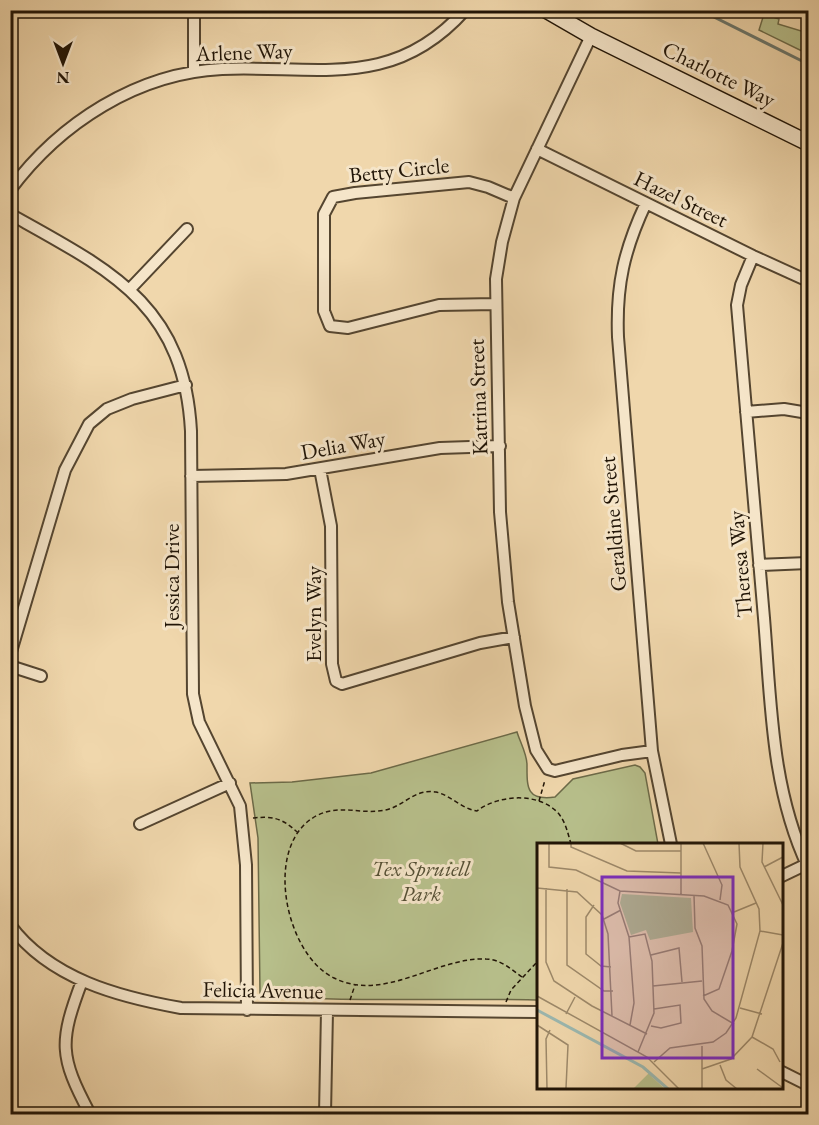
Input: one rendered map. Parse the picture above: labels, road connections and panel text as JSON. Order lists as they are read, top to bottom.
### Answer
{
  "streets": {
    "street": [
      "Arlene Way",
      "Charlotte Way",
      "Betty Circle",
      "Hazel Street",
      "Katrina Street",
      "Delia Way",
      "Geraldine Street",
      "Theresa Way",
      "Jessica Drive",
      "Evelyn Way",
      "Felicia Avenue"
    ]
  },
  "crossings": [
    ["Charlotte Way", "Katrina Street"],
    ["Betty Circle", "Katrina Street"],
    ["Hazel Street", "Katrina Street"],
    ["Hazel Street", "Geraldine Street"],
    ["Hazel Street", "Theresa Way"],
    ["Katrina Street", "Delia Way"],
    ["Katrina Street", "Evelyn Way"],
    ["Delia Way", "Jessica Drive"],
    ["Delia Way", "Evelyn Way"],
    ["Jessica Drive", "Felicia Avenue"]
  ],
  "parks": ["Tex Spruiell Park"],
  "north": "bottom"
}
